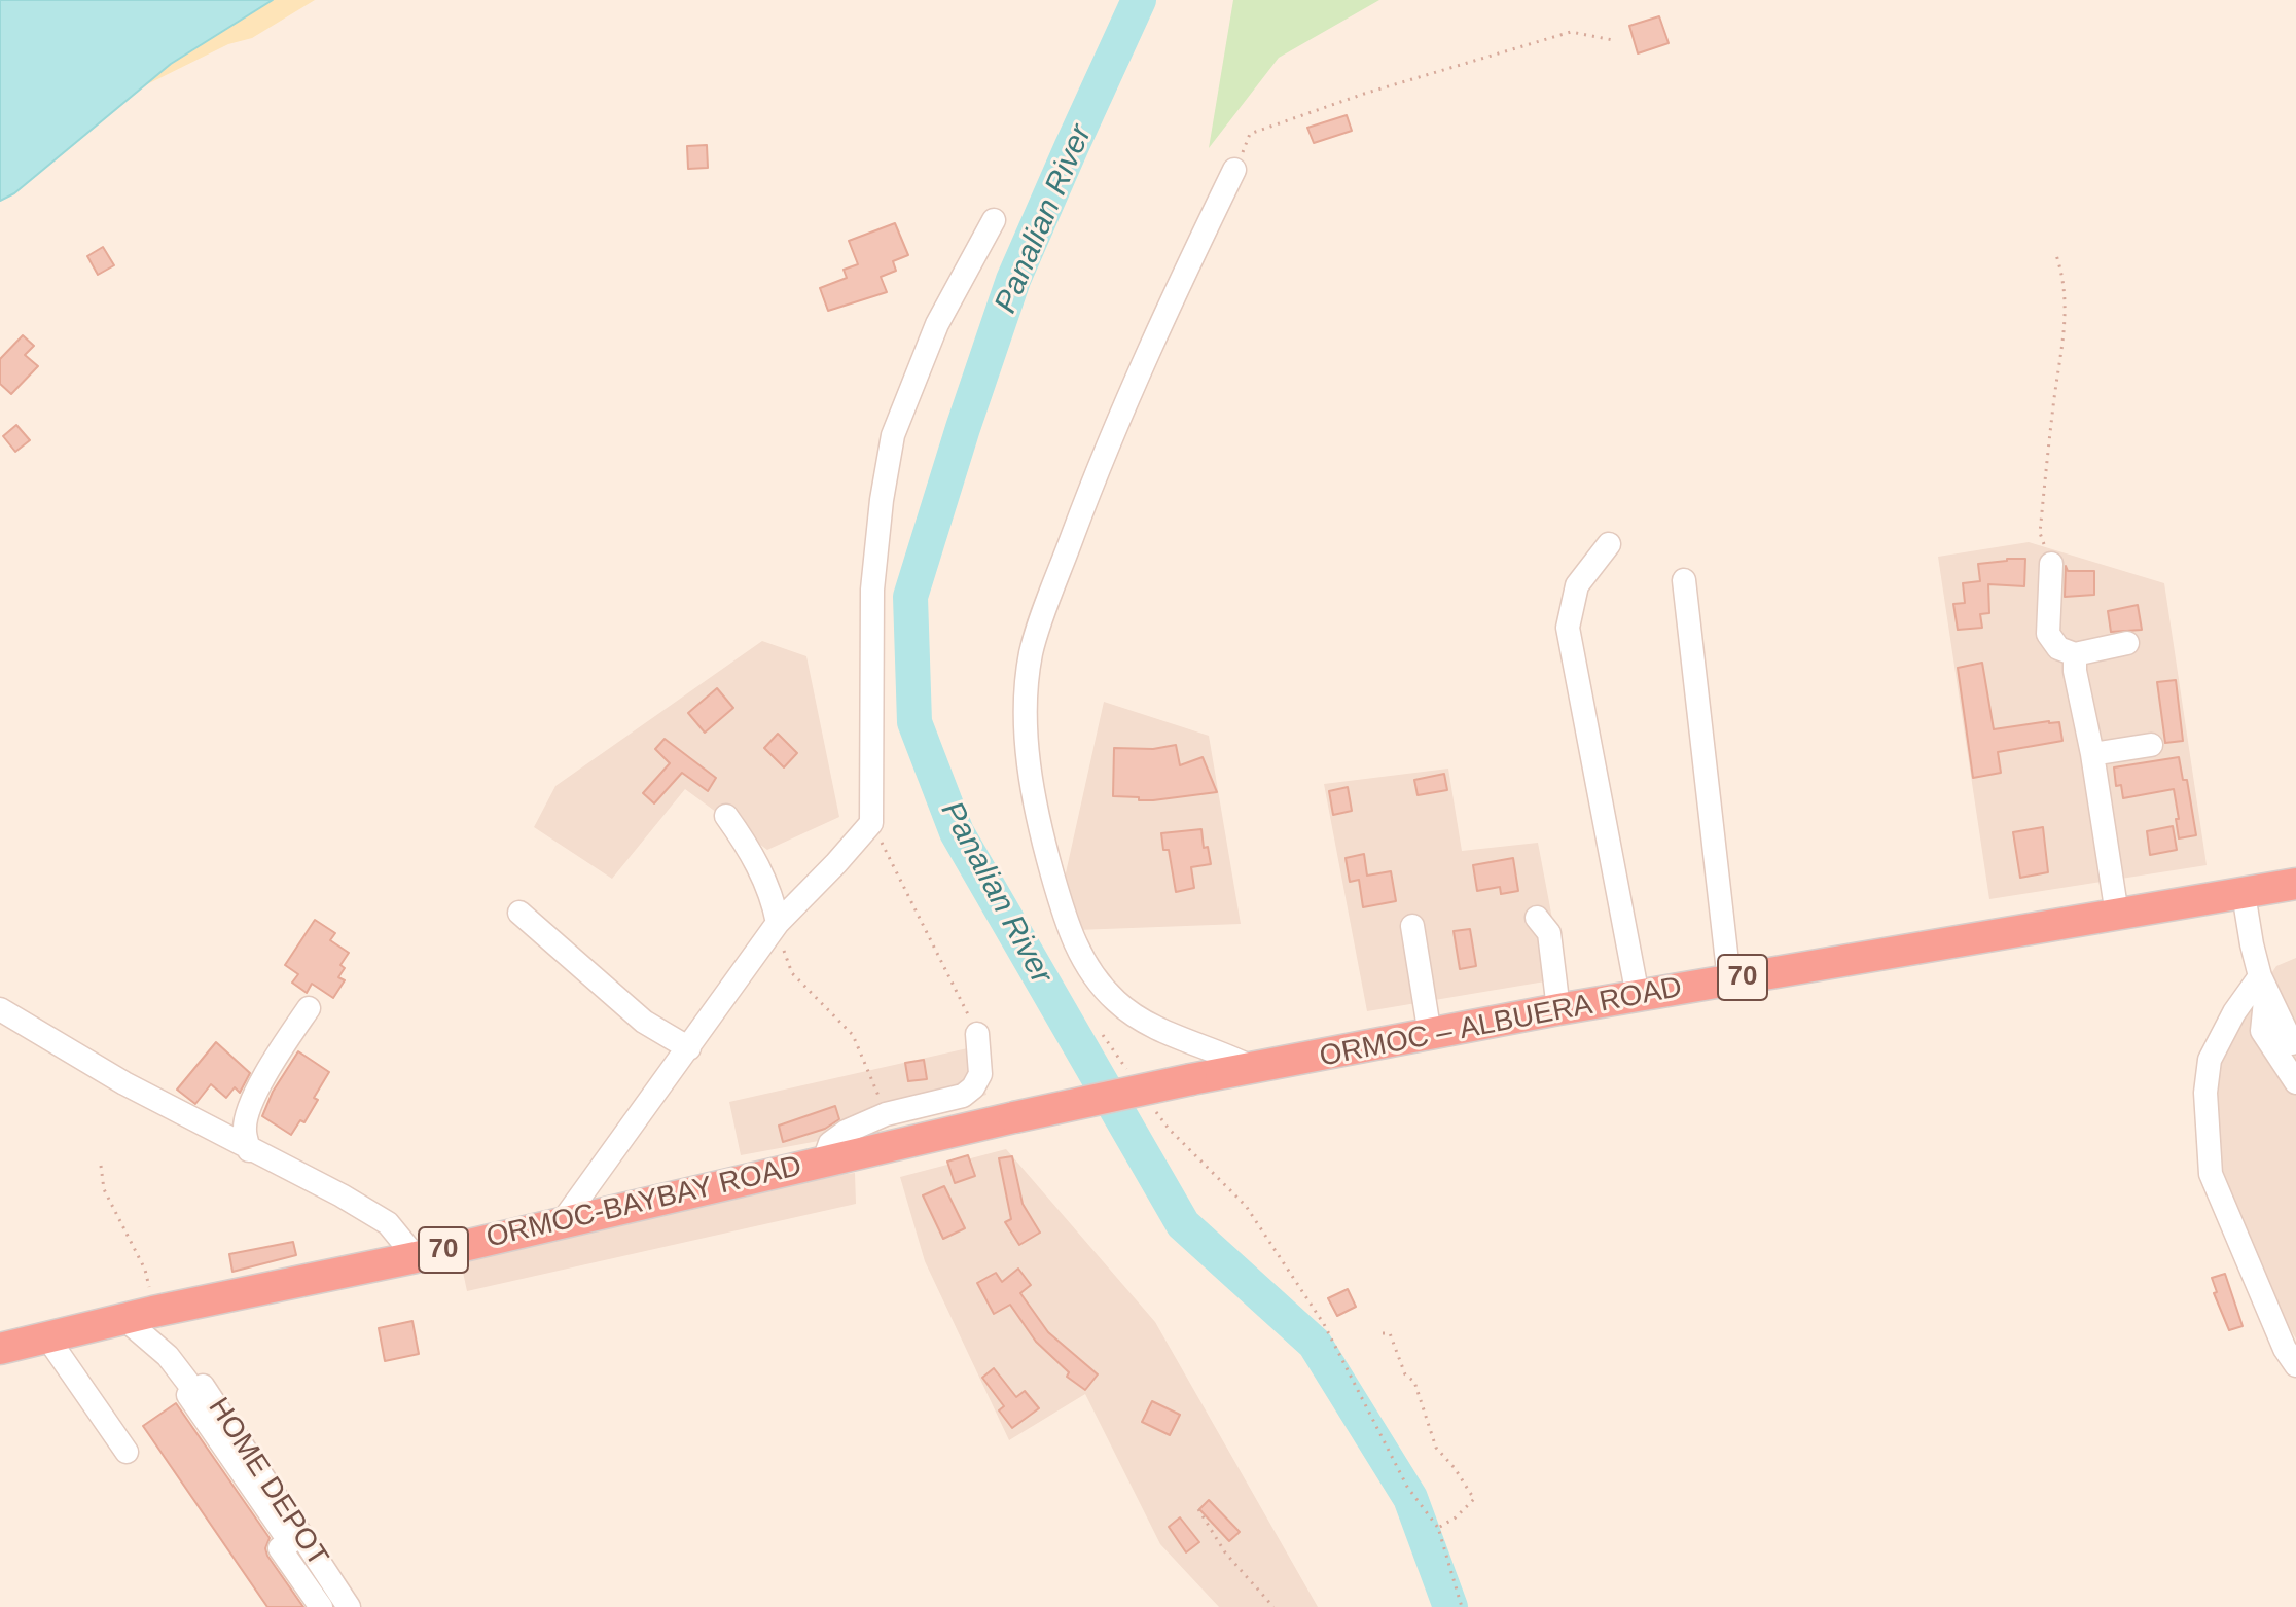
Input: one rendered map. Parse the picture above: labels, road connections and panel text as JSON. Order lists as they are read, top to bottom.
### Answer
{
  "streets": {
    "highway": ["70", "ORMOC – ALBUERA ROAD", "ORMOC-BAYBAY ROAD"],
    "street": ["HOME DEPOT"]
  },
  "crossings": [
    ["ORMOC – ALBUERA ROAD", "ORMOC-BAYBAY ROAD"]
  ],
  "water": ["Panalian River"]
}
